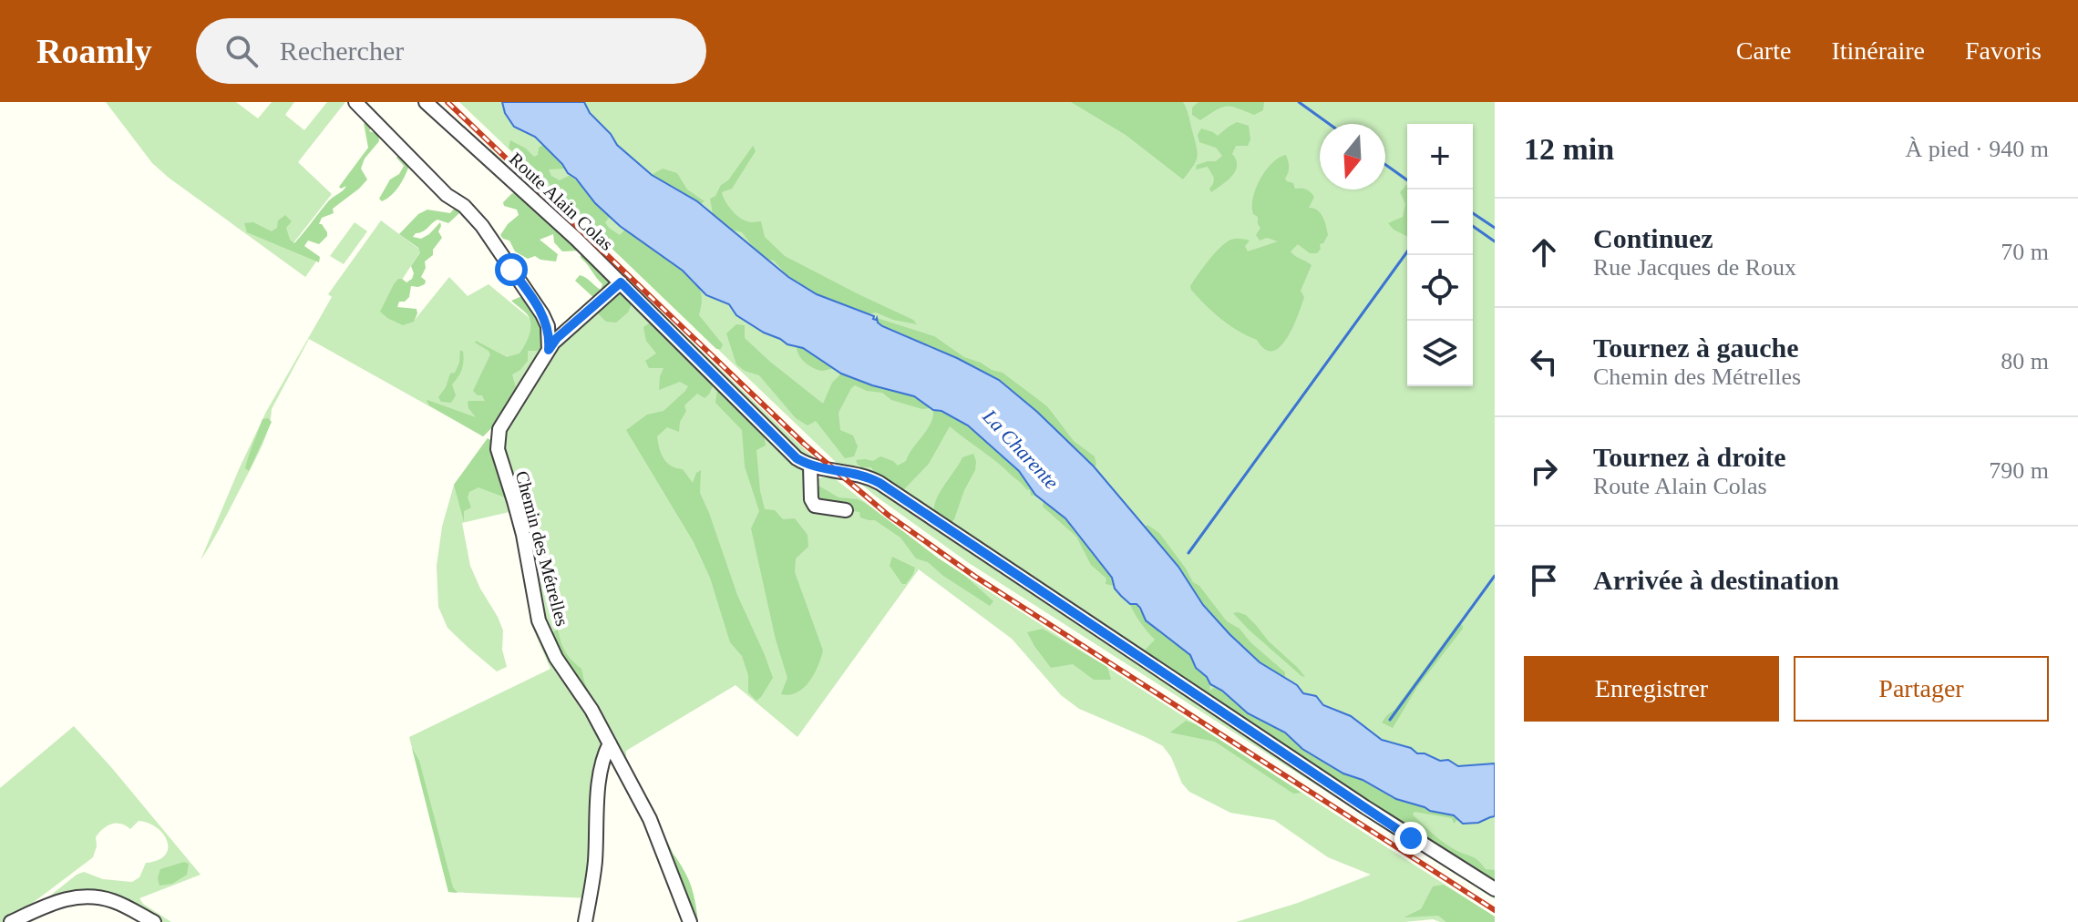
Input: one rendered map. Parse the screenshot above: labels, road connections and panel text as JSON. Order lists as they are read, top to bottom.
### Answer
{
  "streets": {
    "street": ["Route Alain Colas", "Chemin des Métrelles"]
  },
  "crossings": [
    ["Route Alain Colas", "Chemin des Métrelles"]
  ],
  "water": ["La Charente"],
  "north": "bottom",
  "page": {
    "header": "Roamly",
    "search": "Rechercher",
    "nav": ["Carte", "Itinéraire", "Favoris"],
    "heading": ["12 min", "À pied · 940 m"],
    "map_buttons": ["+", "−"],
    "list": [
      ["Continuez", "Rue Jacques de Roux", "70 m"],
      ["Tournez à gauche", "Chemin des Métrelles", "80 m"],
      ["Tournez à droite", "Route Alain Colas", "790 m"],
      "Arrivée à destination"
    ],
    "buttons": ["Enregistrer", "Partager"]
  }
}
